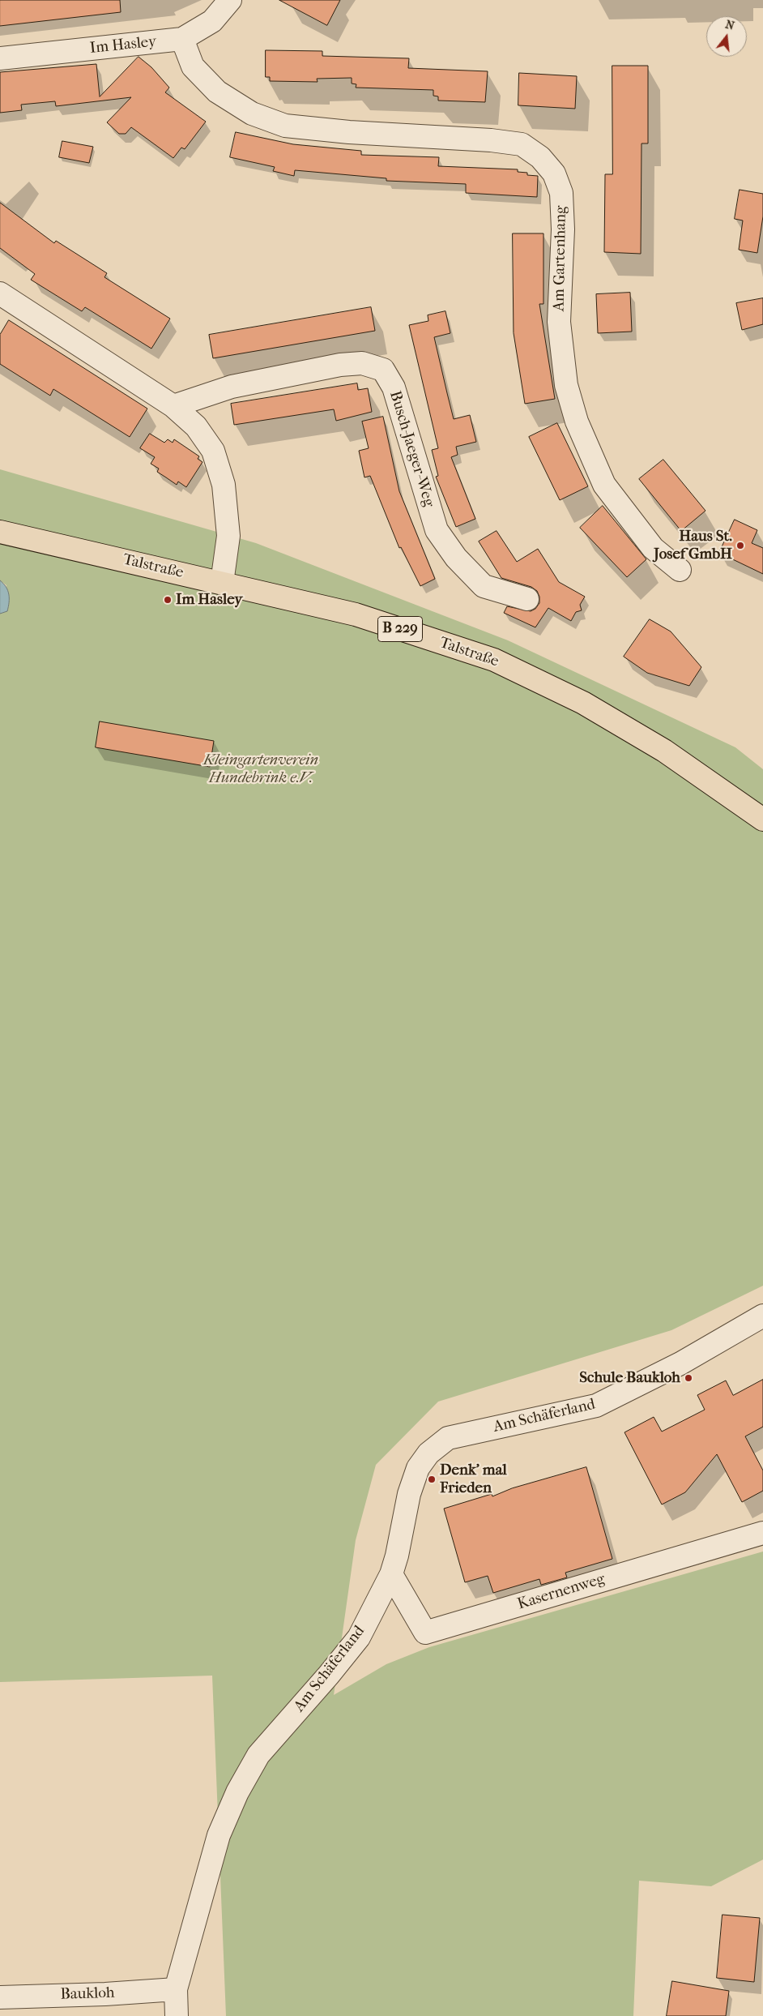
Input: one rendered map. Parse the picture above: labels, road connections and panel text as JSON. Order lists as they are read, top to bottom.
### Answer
{
  "streets": {
    "main road": ["Talstraße", "B 229"],
    "street": [
      "Im Hasley",
      "Am Gartenhang",
      "Busch-Jaeger-Weg",
      "Am Schäferland",
      "Kasernenweg",
      "Baukloh"
    ]
  },
  "crossings": [
    ["Im Hasley", "Am Gartenhang"],
    ["Am Schäferland", "Kasernenweg"],
    ["Am Schäferland", "Baukloh"]
  ],
  "parks": ["Kleingartenverein Hundebrink e.V."],
  "places": [
    "Haus St. Josef GmbH",
    "Im Hasley",
    "Schule Baukloh",
    "Denk' mal Frieden"
  ],
  "north": "top"
}
